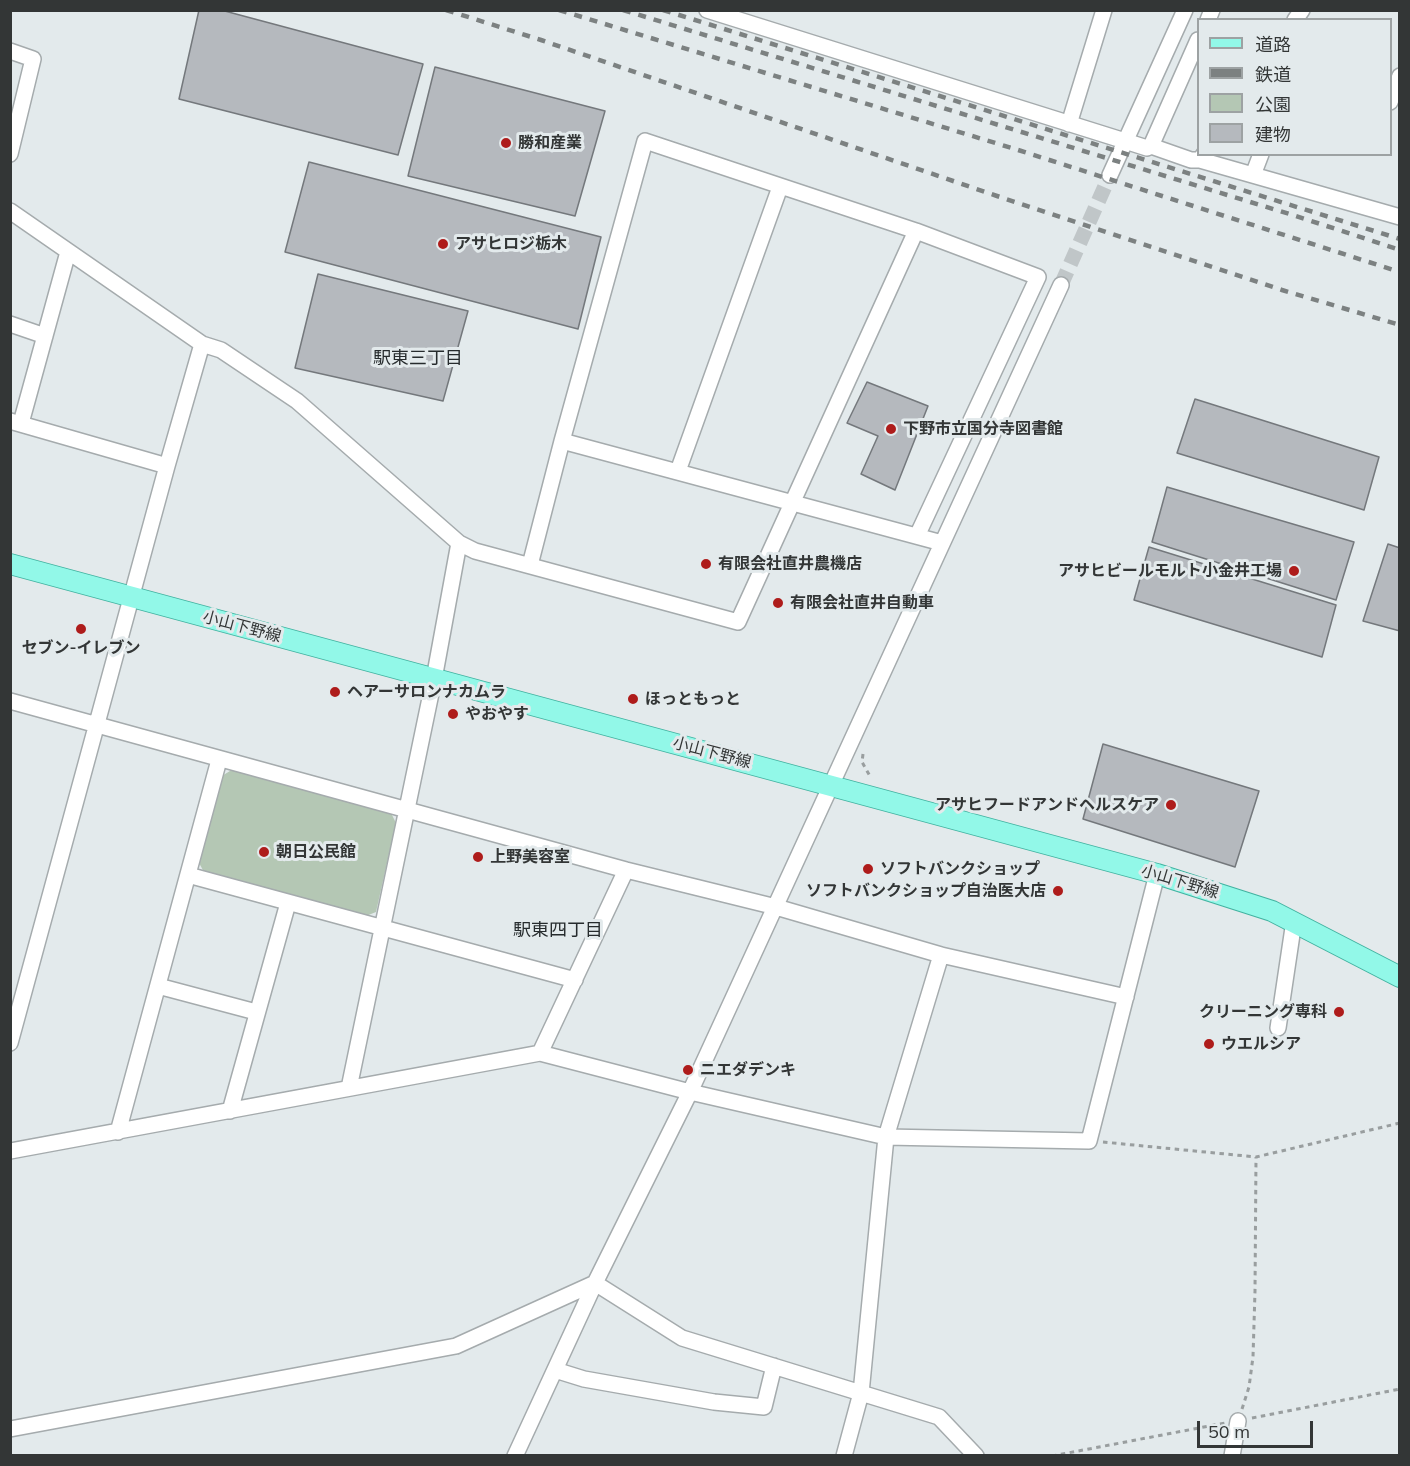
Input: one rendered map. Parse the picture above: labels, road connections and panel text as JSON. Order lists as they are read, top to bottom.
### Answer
{
  "streets": {
    "main road": ["小山下野線"]
  },
  "districts": ["駅東三丁目", "駅東四丁目"],
  "places": [
    "勝和産業",
    "アサヒロジ栃木",
    "下野市立国分寺図書館",
    "有限会社直井農機店",
    "アサヒビールモルト小金井工場",
    "有限会社直井自動車",
    "セブン-イレブン",
    "ヘアーサロンナカムラ",
    "ほっともっと",
    "やおやす",
    "アサヒフードアンドヘルスケア",
    "朝日公民館",
    "上野美容室",
    "ソフトバンクショップ",
    "ソフトバンクショップ自治医大店",
    "クリーニング専科",
    "ウエルシア",
    "ニエダデンキ"
  ],
  "legend": [
    "道路",
    "鉄道",
    "公園",
    "建物"
  ],
  "scale_bar": "50 m"
}
